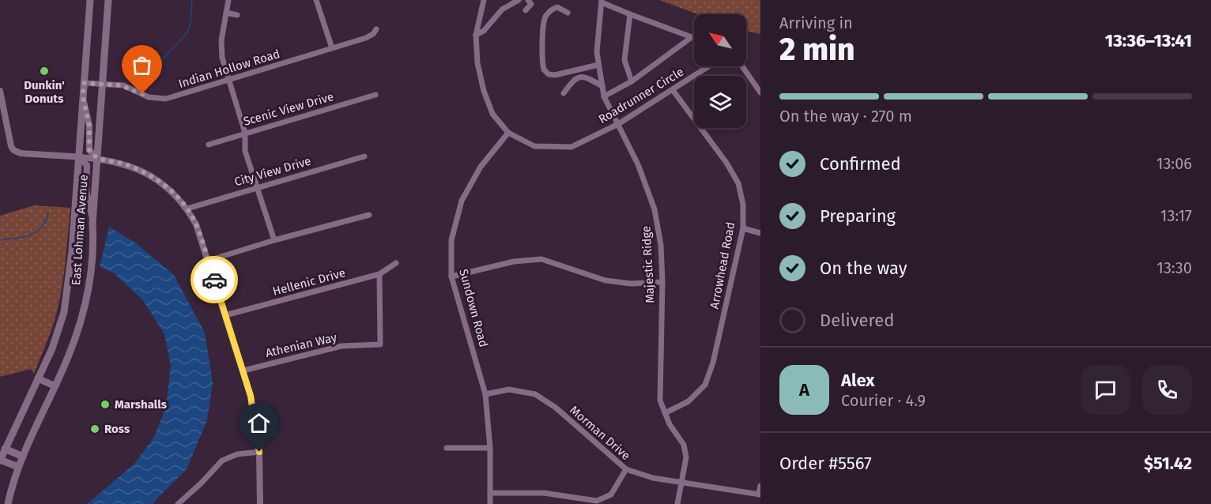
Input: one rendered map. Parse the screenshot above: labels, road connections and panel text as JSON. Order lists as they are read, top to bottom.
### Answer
{
  "streets": {
    "main road": ["East Lohman Avenue"],
    "street": [
      "Indian Hollow Road",
      "Roadrunner Circle",
      "Scenic View Drive",
      "City View Drive",
      "Majestic Ridge",
      "Arrowhead Road",
      "Hellenic Drive",
      "Sundown Road",
      "Athenian Way",
      "Morman Drive"
    ]
  },
  "crossings": [
    ["Indian Hollow Road", "East Lohman Avenue"],
    ["Roadrunner Circle", "Majestic Ridge"],
    ["Roadrunner Circle", "Arrowhead Road"],
    ["Roadrunner Circle", "Sundown Road"],
    ["Majestic Ridge", "Arrowhead Road"],
    ["Majestic Ridge", "Morman Drive"],
    ["Hellenic Drive", "Athenian Way"],
    ["Sundown Road", "Morman Drive"]
  ],
  "places": ["Dunkin' Donuts", "Marshalls", "Ross"],
  "north": "top left",
  "page": {
    "heading": ["2 min", "Arriving in", "13:36–13:41"],
    "panel": [
      "Alex",
      "Courier · 4.9",
      "Order #5567",
      "$51.42"
    ],
    "bar": "On the way · 270 m",
    "list": [
      ["Confirmed", "13:06"],
      ["Preparing", "13:17"],
      ["On the way", "13:30"],
      "Delivered"
    ],
    "round": "A"
  }
}
